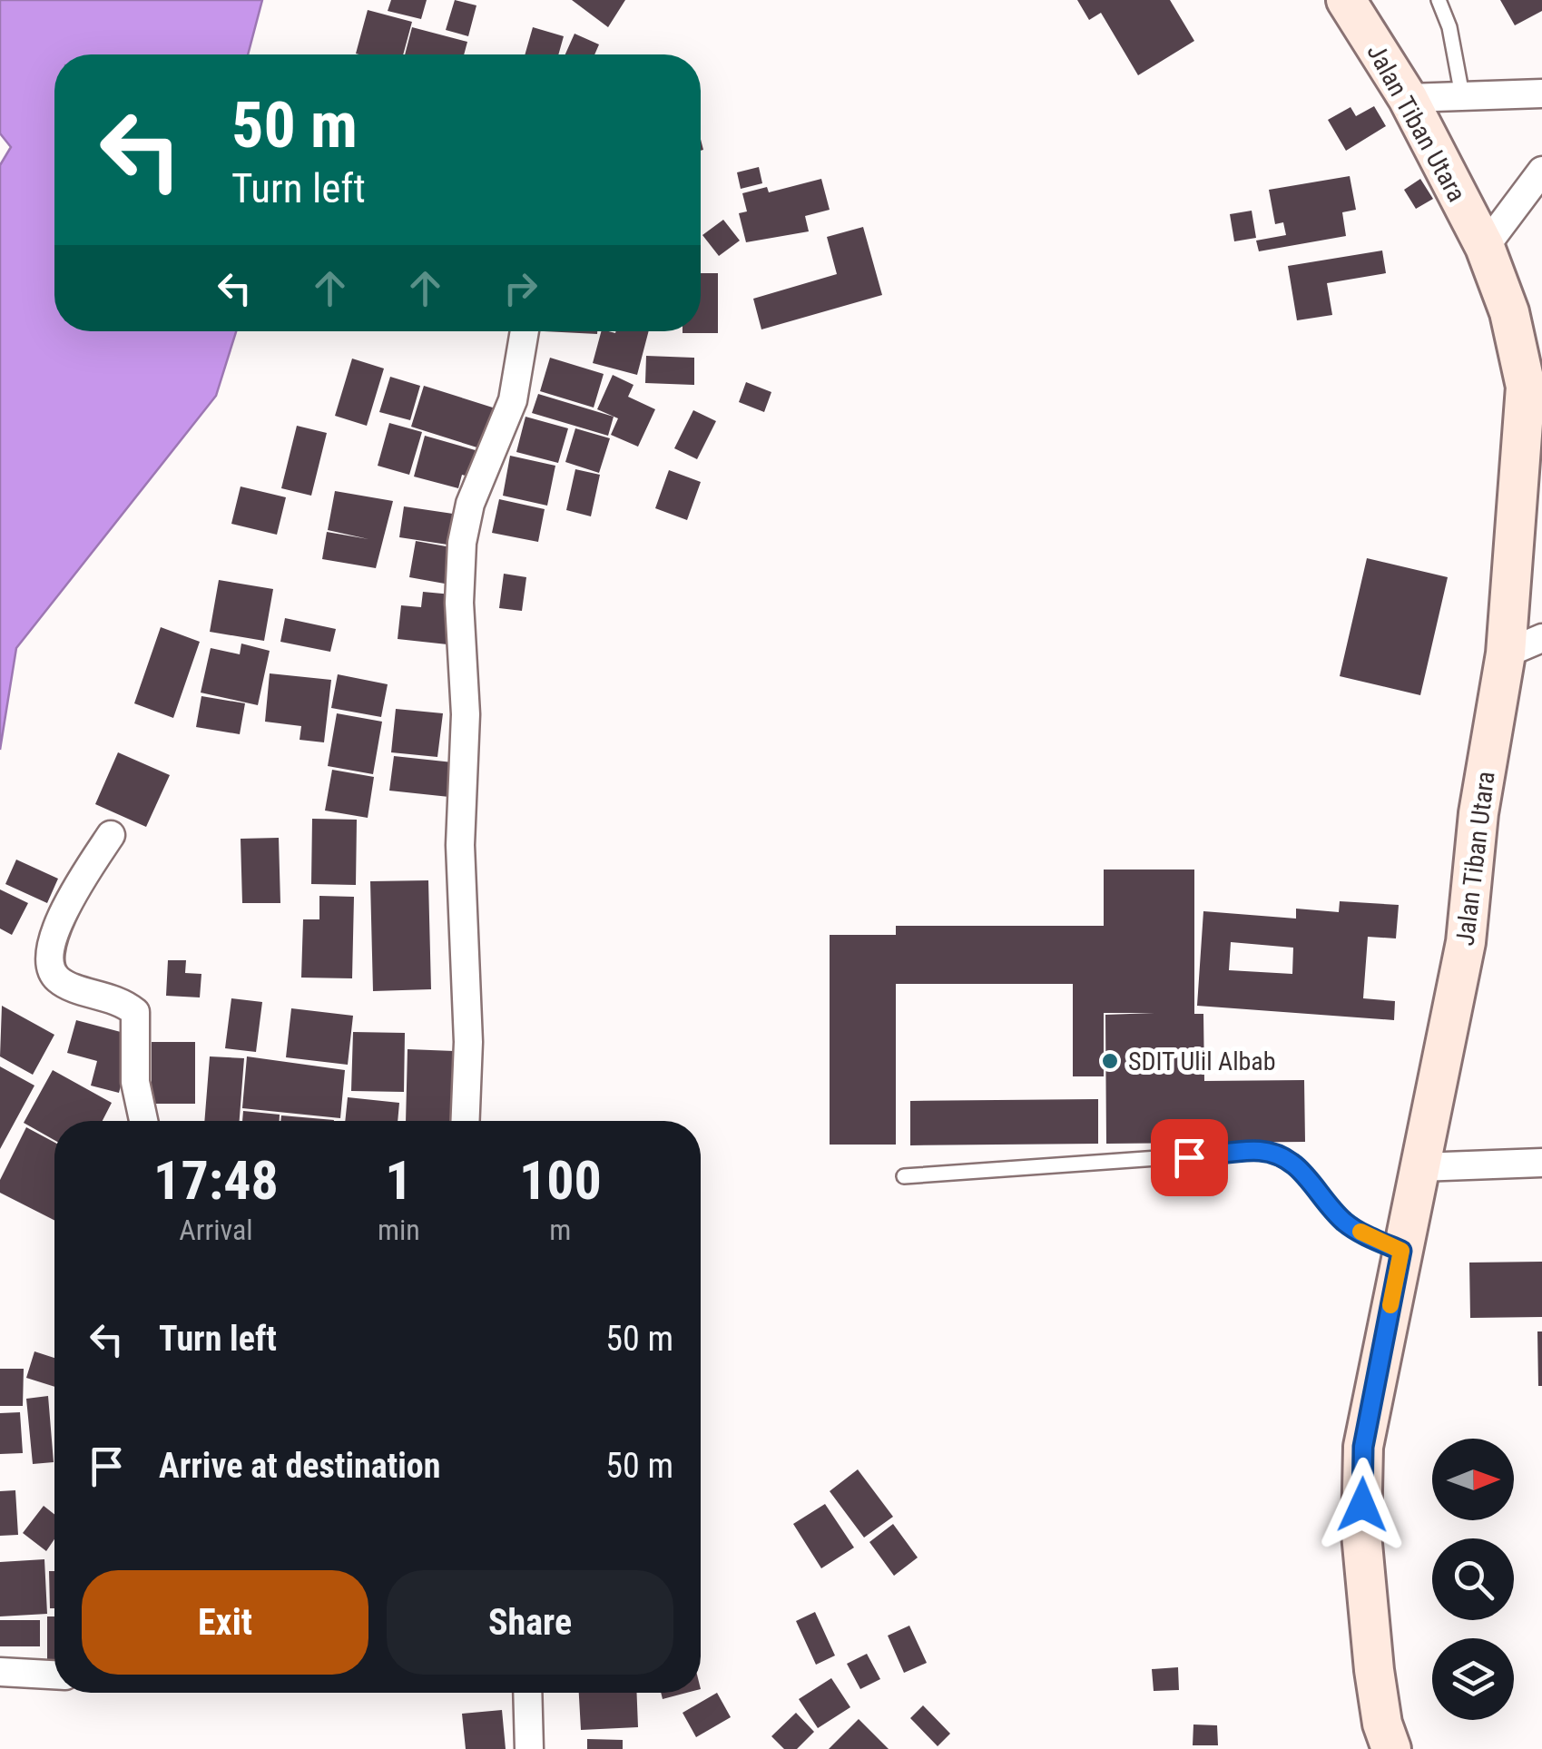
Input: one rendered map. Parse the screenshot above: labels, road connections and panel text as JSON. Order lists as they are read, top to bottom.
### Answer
{
  "streets": {
    "street": ["Jalan Tiban Utara"]
  },
  "places": ["SDIT Ulil Albab"],
  "north": "right",
  "page": {
    "turn": ["50 m", "Turn left"],
    "eta": [
      "17:48",
      "Arrival",
      "1",
      "min",
      "100",
      "m"
    ],
    "list": [
      {
        "name": "Turn left",
        "value": "50 m"
      },
      {
        "name": "Arrive at destination",
        "value": "50 m"
      }
    ],
    "buttons": ["Exit", "Share"]
  }
}
